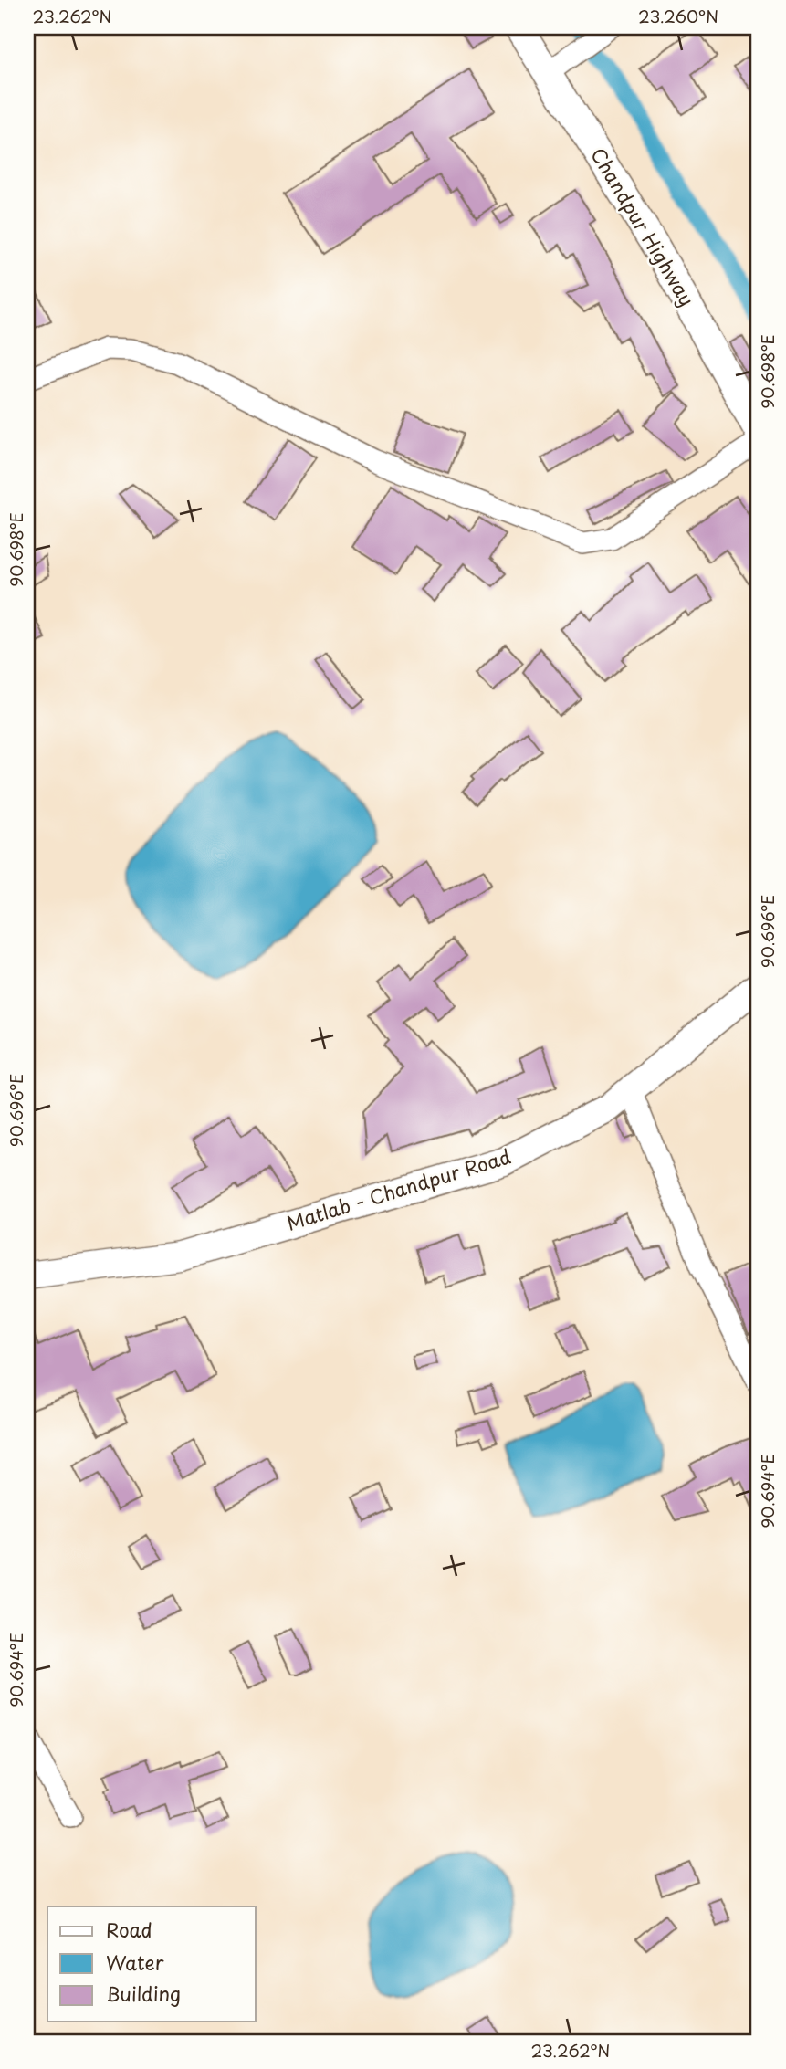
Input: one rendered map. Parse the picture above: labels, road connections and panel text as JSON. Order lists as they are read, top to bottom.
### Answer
{
  "streets": {
    "main road": ["Chandpur Highway", "Matlab - Chandpur Road"]
  },
  "legend": ["Road", "Water", "Building"],
  "coordinates": [
    "23.262°N",
    "23.260°N",
    "90.698°E",
    "90.696°E",
    "90.694°E"
  ]
}
